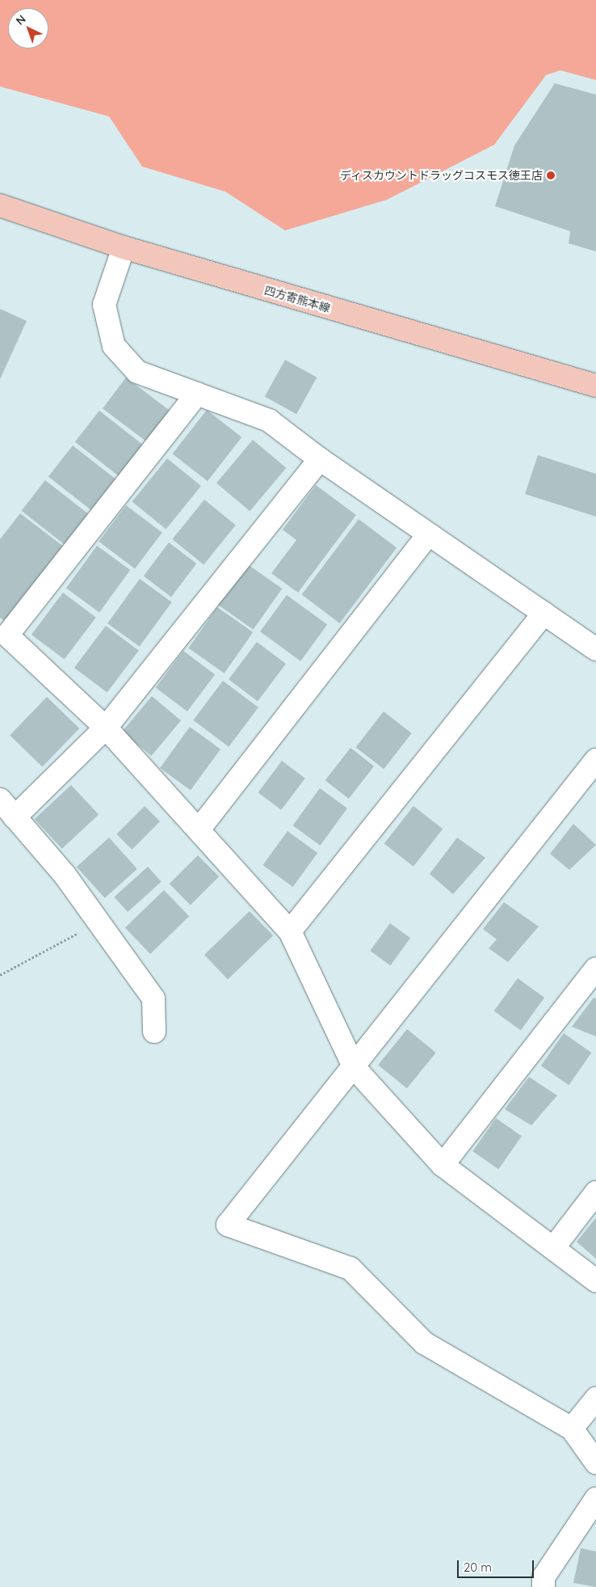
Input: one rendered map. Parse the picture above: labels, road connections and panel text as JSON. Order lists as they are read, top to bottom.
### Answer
{
  "streets": {
    "main road": ["四方寄熊本線"]
  },
  "places": ["ディスカウントドラッグコスモス徳王店"],
  "scale_bar": "20 m",
  "north": "top left"
}
